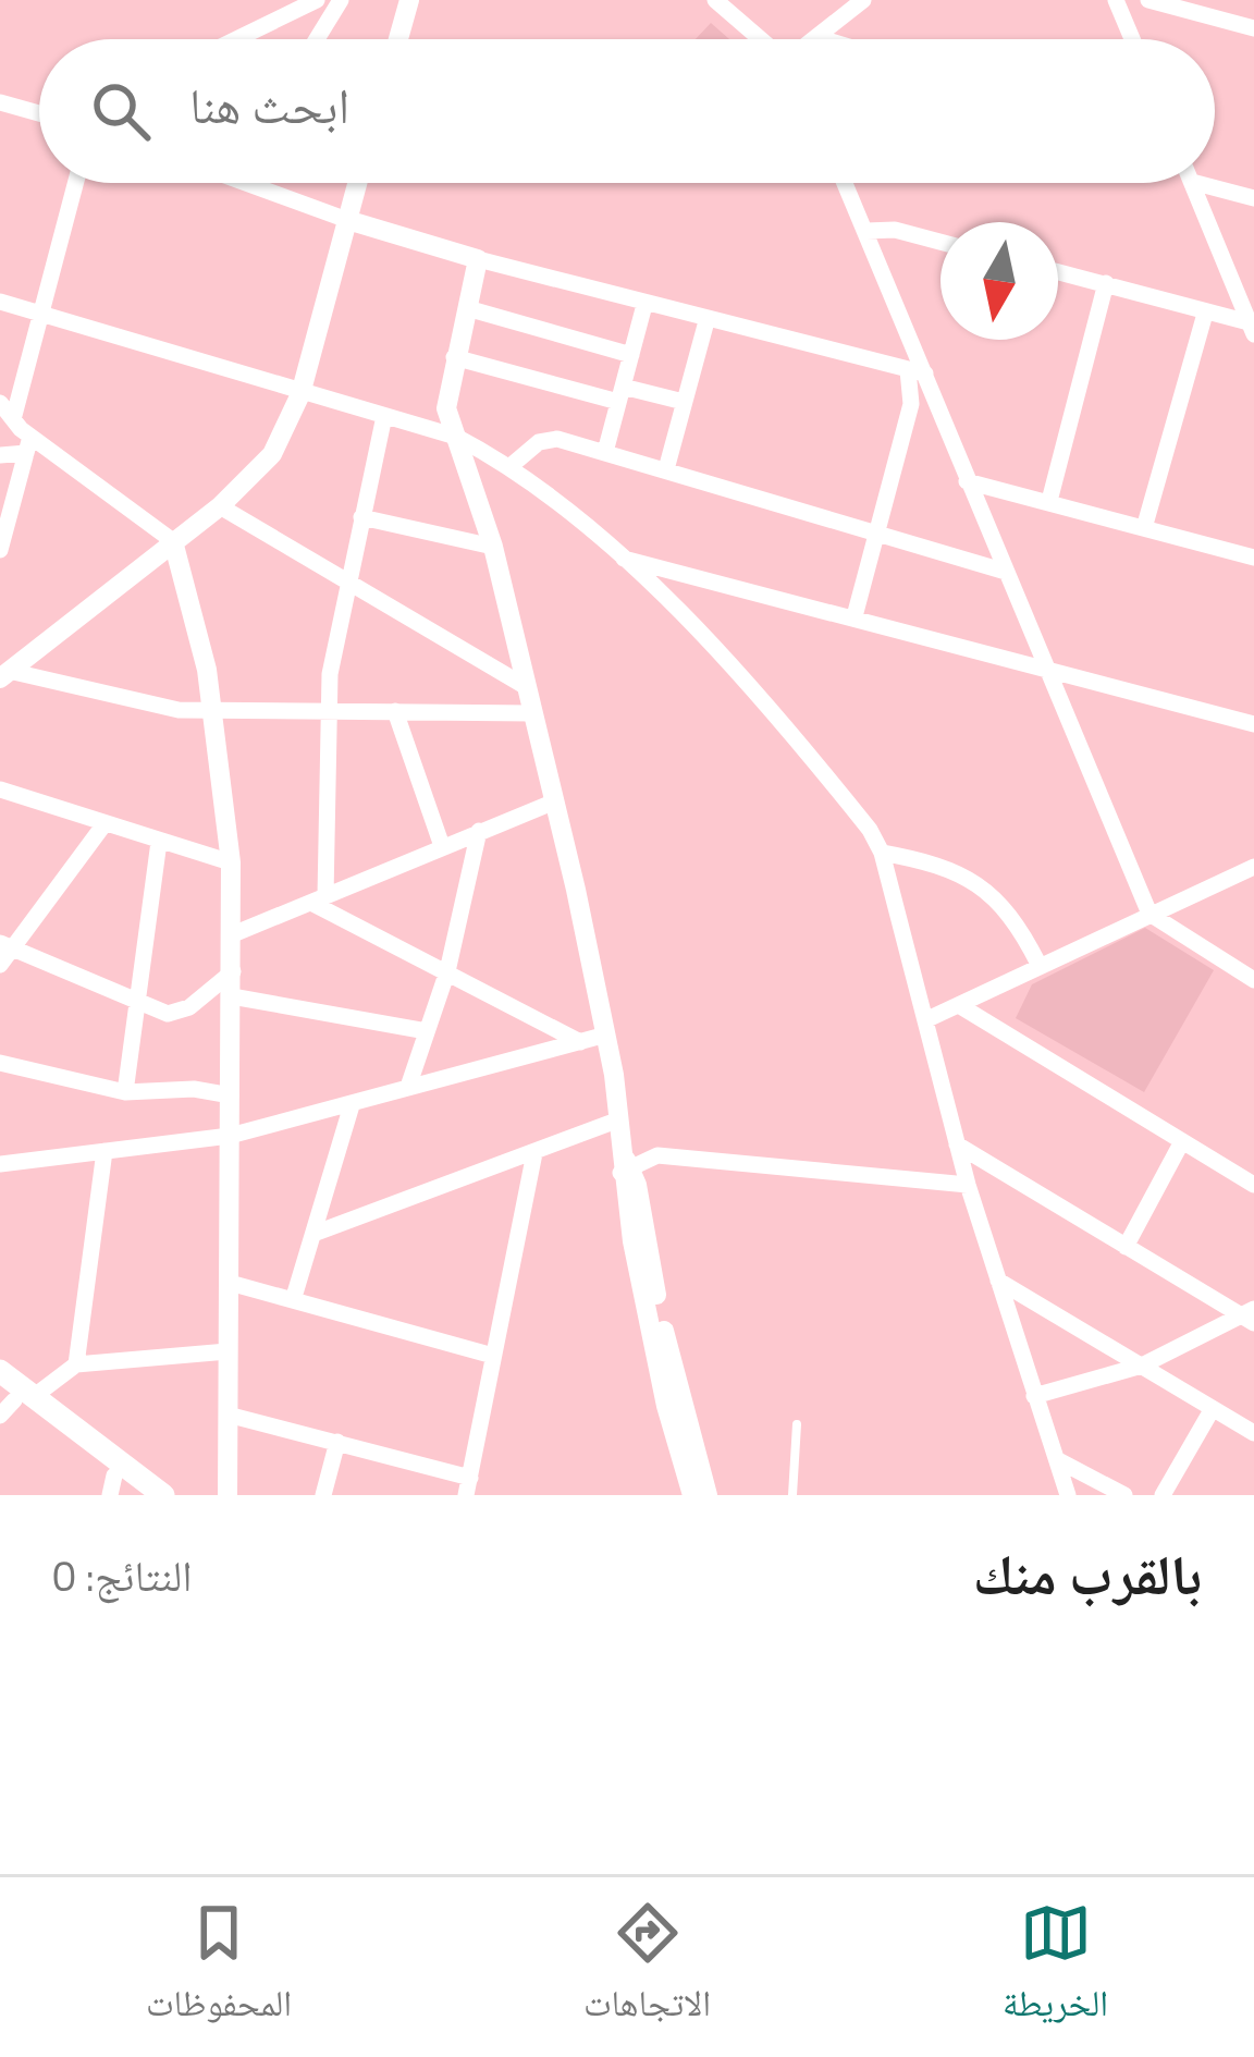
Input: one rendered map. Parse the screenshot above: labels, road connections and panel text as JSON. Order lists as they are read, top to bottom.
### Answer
{
  "north": "bottom",
  "page": {
    "search": "ابحث هنا",
    "heading": ["بالقرب منك", "النتائج: 0"],
    "nav": ["الخريطة", "الاتجاهات", "المحفوظات"]
  }
}
